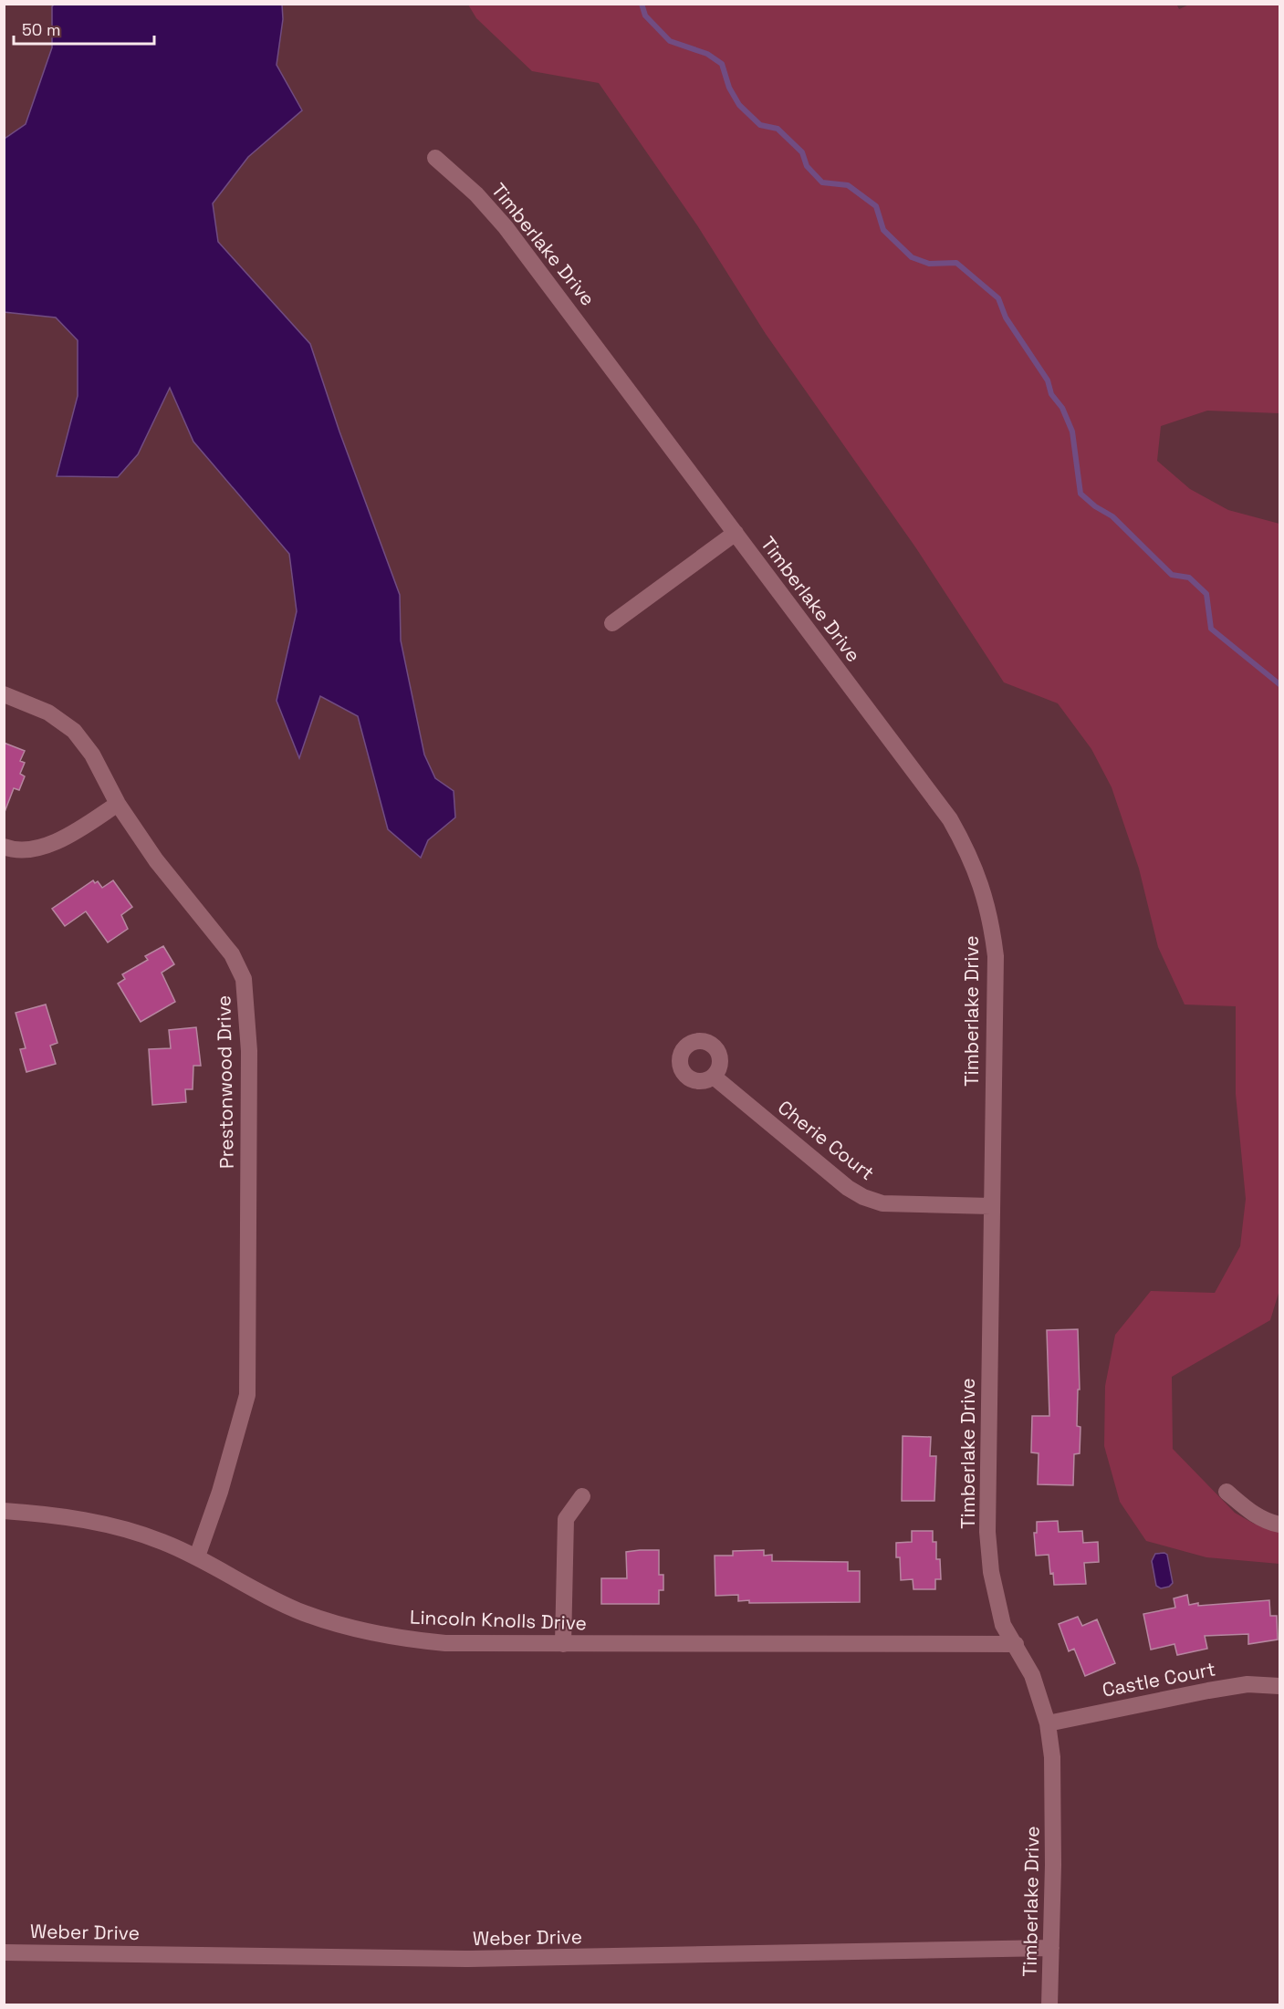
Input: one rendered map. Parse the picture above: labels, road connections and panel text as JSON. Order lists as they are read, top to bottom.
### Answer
{
  "streets": {
    "street": [
      "Timberlake Drive",
      "Prestonwood Drive",
      "Cherie Court",
      "Lincoln Knolls Drive",
      "Castle Court",
      "Weber Drive"
    ]
  },
  "crossings": [
    ["Timberlake Drive", "Cherie Court"],
    ["Timberlake Drive", "Lincoln Knolls Drive"],
    ["Timberlake Drive", "Castle Court"],
    ["Timberlake Drive", "Weber Drive"],
    ["Prestonwood Drive", "Lincoln Knolls Drive"]
  ],
  "scale_bar": "50 m"
}
